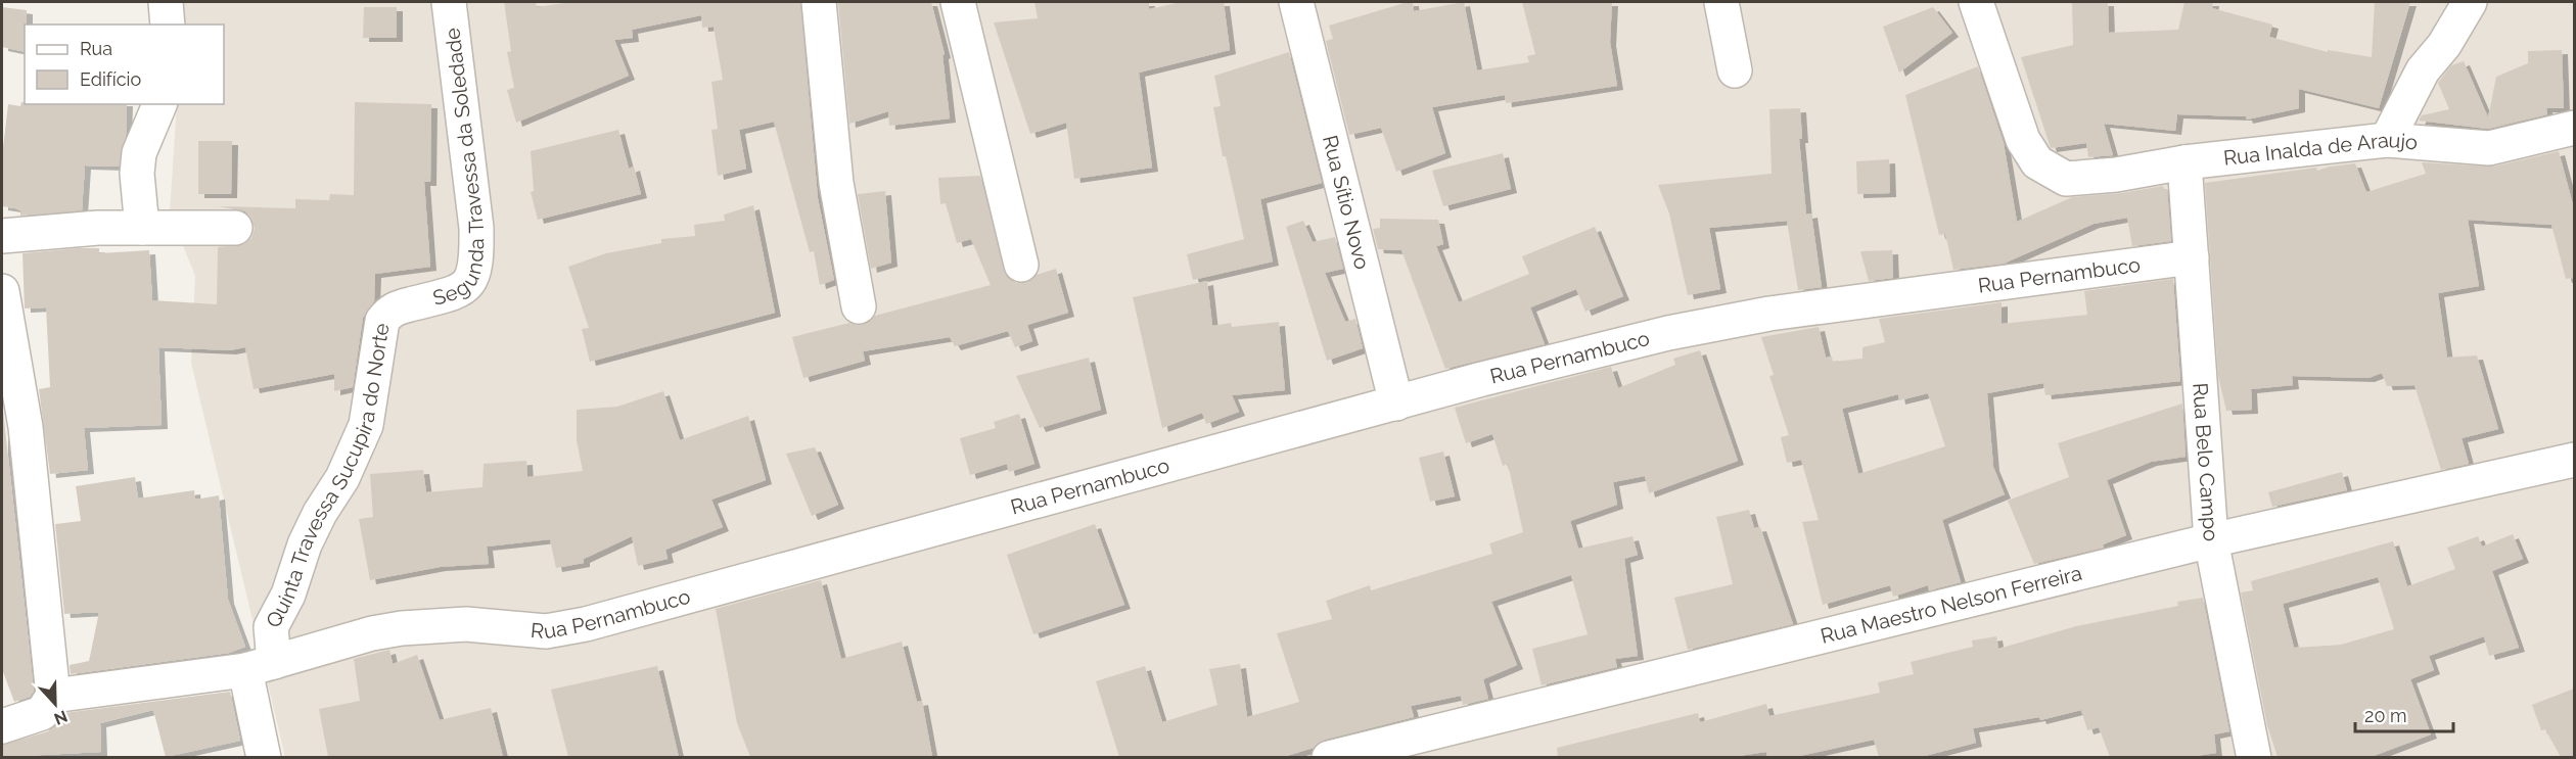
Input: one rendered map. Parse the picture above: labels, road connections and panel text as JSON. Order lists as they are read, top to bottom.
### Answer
{
  "streets": {
    "street": [
      "Rua Inalda de Araujo",
      "Segunda Travessa da Soledade",
      "Rua Sítio Novo",
      "Rua Pernambuco",
      "Rua Belo Campo",
      "Quinta Travessa Sucupira do Norte",
      "Rua Maestro Nelson Ferreira"
    ]
  },
  "crossings": [
    ["Rua Inalda de Araujo", "Rua Belo Campo"],
    ["Segunda Travessa da Soledade", "Quinta Travessa Sucupira do Norte"],
    ["Rua Sítio Novo", "Rua Pernambuco"],
    ["Rua Pernambuco", "Rua Belo Campo"],
    ["Rua Pernambuco", "Quinta Travessa Sucupira do Norte"],
    ["Rua Belo Campo", "Rua Maestro Nelson Ferreira"]
  ],
  "legend": ["Rua", "Edifício"],
  "scale_bar": "20 m",
  "north": "bottom"
}
